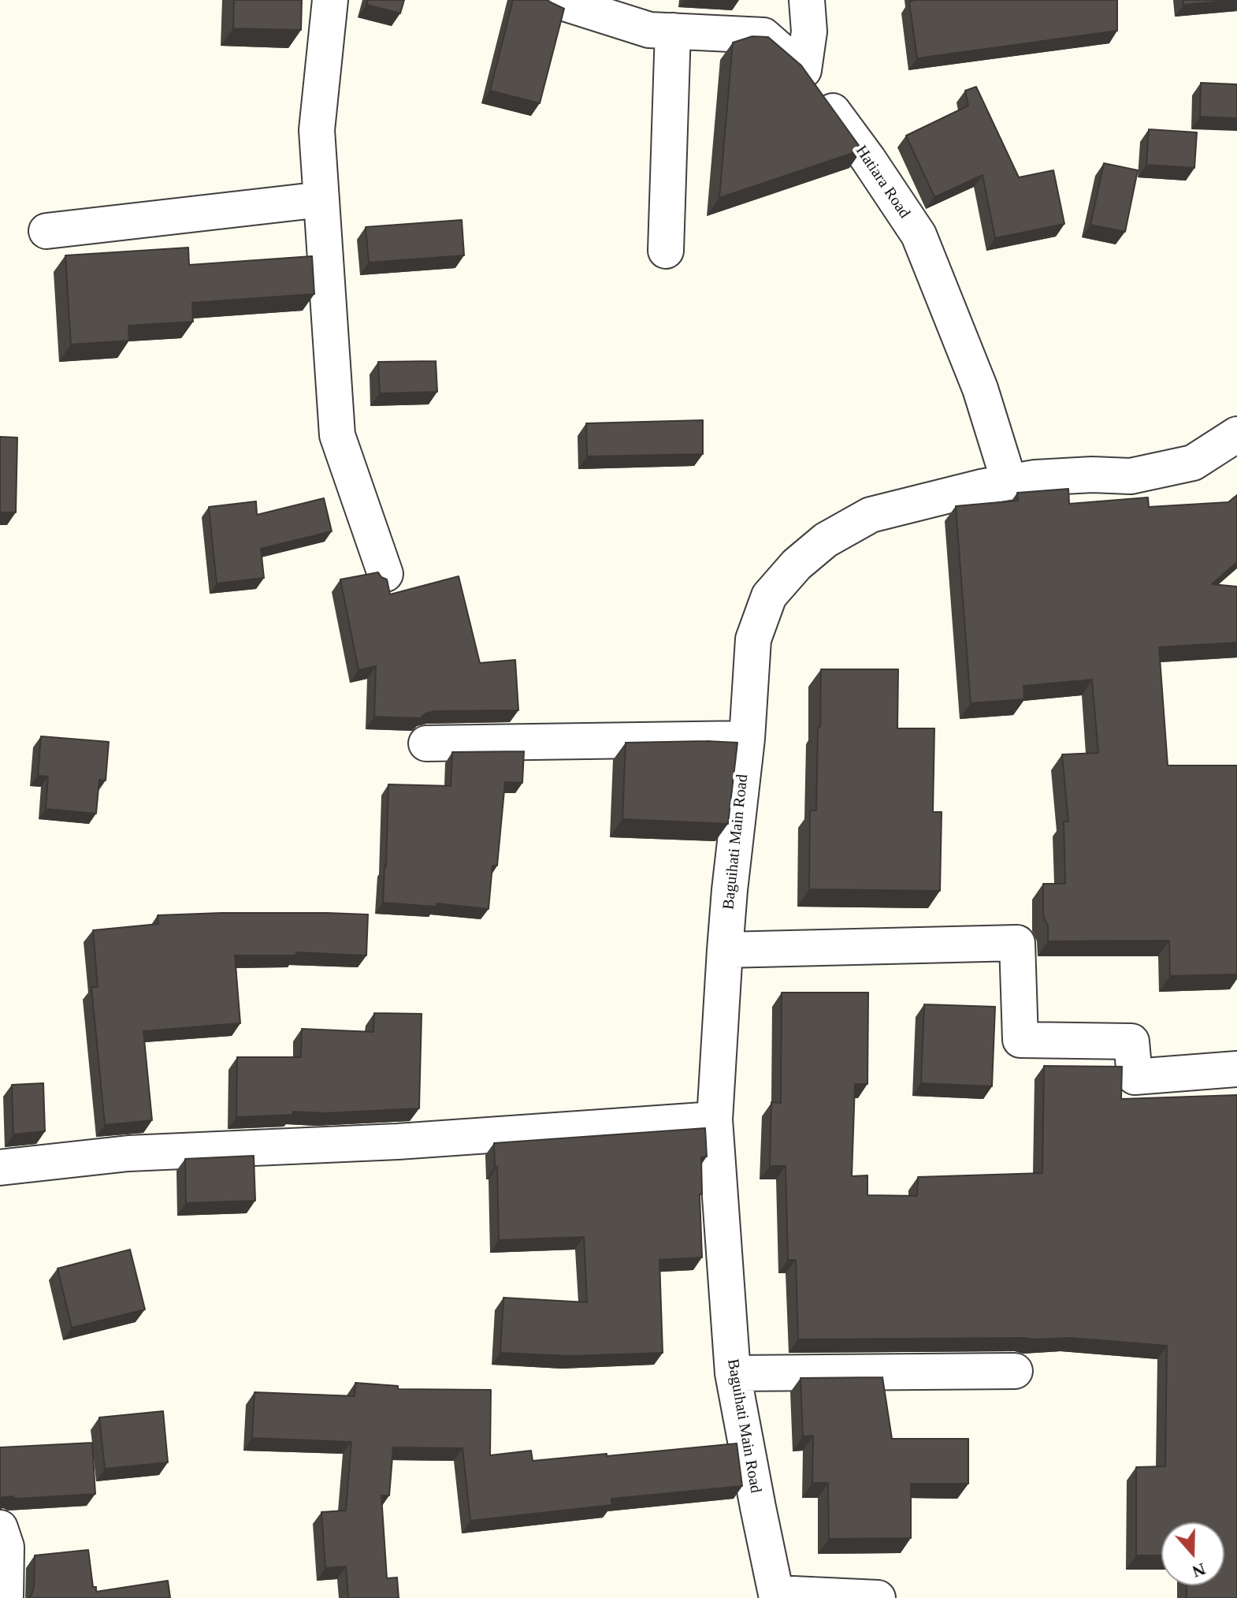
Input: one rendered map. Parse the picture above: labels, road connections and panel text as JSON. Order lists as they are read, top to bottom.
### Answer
{
  "streets": {
    "street": ["Hatiara Road", "Baguihati Main Road"]
  },
  "crossings": [
    ["Hatiara Road", "Baguihati Main Road"]
  ],
  "north": "bottom"
}
